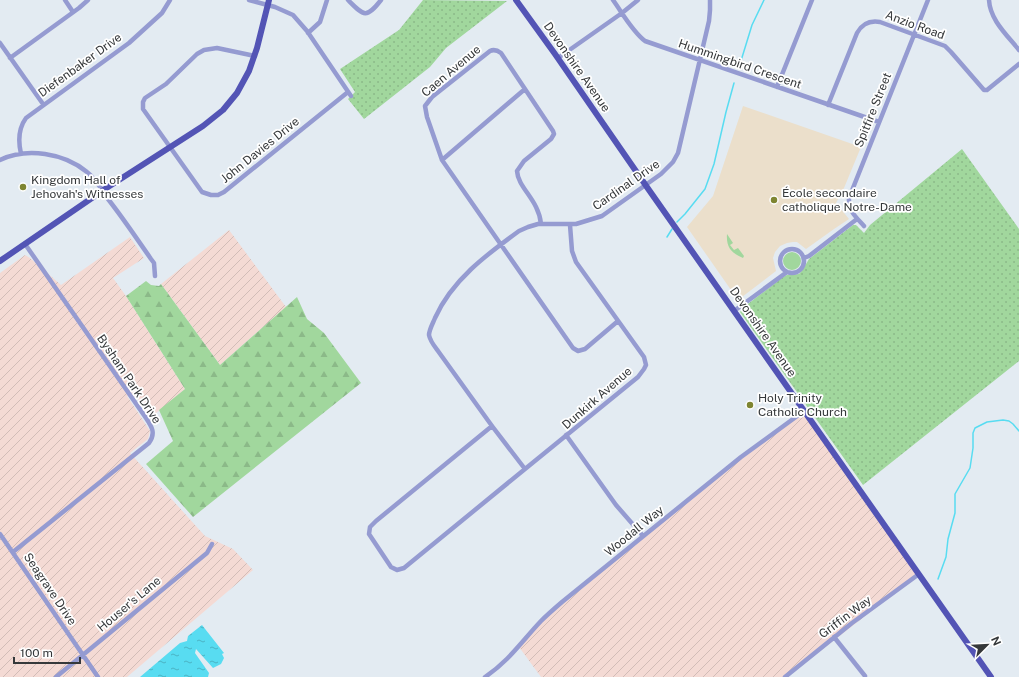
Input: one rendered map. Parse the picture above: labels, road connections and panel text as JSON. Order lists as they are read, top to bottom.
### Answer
{
  "streets": {
    "main road": ["Devonshire Avenue"],
    "street": [
      "Anzio Road",
      "Hummingbird Crescent",
      "Diefenbaker Drive",
      "Caen Avenue",
      "Spitfire Street",
      "John Davies Drive",
      "Cardinal Drive",
      "Bysham Park Drive",
      "Dunkirk Avenue",
      "Woodall Way",
      "Seagrave Drive",
      "Houser's Lane",
      "Griffin Way"
    ]
  },
  "crossings": [
    ["Anzio Road", "Hummingbird Crescent"],
    ["Anzio Road", "Spitfire Street"],
    ["Hummingbird Crescent", "Spitfire Street"],
    ["Hummingbird Crescent", "Cardinal Drive"],
    ["Devonshire Avenue", "Cardinal Drive"],
    ["Devonshire Avenue", "Woodall Way"],
    ["Devonshire Avenue", "Griffin Way"],
    ["Caen Avenue", "Cardinal Drive"],
    ["Caen Avenue", "Dunkirk Avenue"],
    ["Cardinal Drive", "Dunkirk Avenue"],
    ["Bysham Park Drive", "Seagrave Drive"],
    ["Dunkirk Avenue", "Woodall Way"],
    ["Seagrave Drive", "Houser's Lane"]
  ],
  "places": ["Kingdom Hall of Jehovah's Witnesses", "École secondaire catholique Notre-Dame", "Holy Trinity Catholic Church"],
  "scale_bar": "100 m",
  "north": "top right"
}
